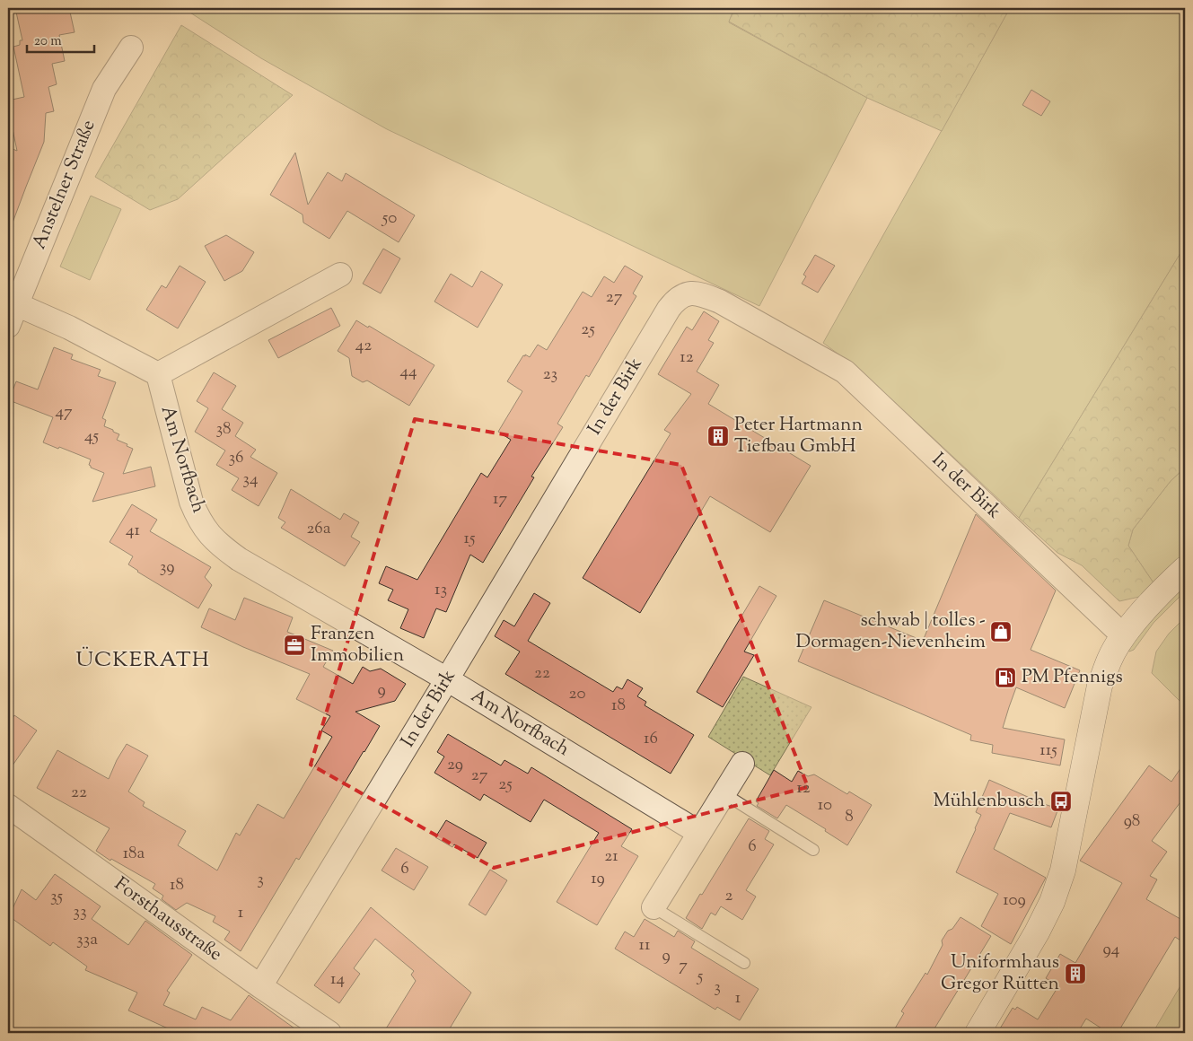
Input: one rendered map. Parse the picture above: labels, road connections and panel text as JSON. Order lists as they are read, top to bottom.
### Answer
{
  "streets": {
    "street": [
      "Anstelner Straße",
      "In der Birk",
      "Am Norfbach",
      "Forsthausstraße"
    ]
  },
  "crossings": [
    ["In der Birk", "Am Norfbach"],
    ["In der Birk", "Forsthausstraße"]
  ],
  "districts": ["ÜCKERATH"],
  "places": {
    "building": ["Peter Hartmann Tiefbau GmbH", "Uniformhaus Gregor Rütten"],
    "shop": ["schwab | tolles - Dormagen-Nievenheim"],
    "office": ["Franzen Immobilien"],
    "fuel station": ["PM Pfennigs"],
    "bus stop": ["Mühlenbusch"]
  },
  "house_numbers": [
    "50",
    "27",
    "25",
    "42",
    "12",
    "44",
    "23",
    "47",
    "38",
    "45",
    "36",
    "34",
    "17",
    "26a",
    "41",
    "15",
    "39",
    "13",
    "22",
    "9",
    "20",
    "18",
    "16",
    "115",
    "29",
    "27",
    "25",
    "12",
    "22",
    "10",
    "8",
    "98",
    "6",
    "18a",
    "21",
    "6",
    "19",
    "3",
    "18",
    "2",
    "35",
    "109",
    "33",
    "1",
    "33a",
    "11",
    "94",
    "9",
    "7",
    "5",
    "14",
    "3",
    "1"
  ],
  "scale_bar": "20 m"
}
